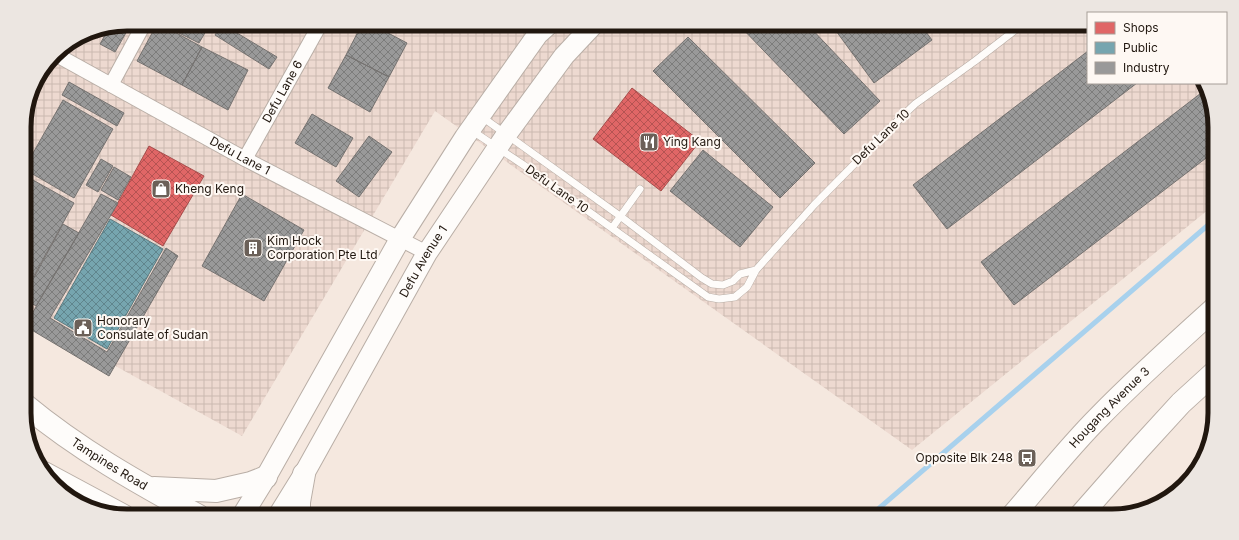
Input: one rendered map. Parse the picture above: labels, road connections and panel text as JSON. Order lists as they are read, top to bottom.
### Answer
{
  "streets": {
    "main road": ["Defu Avenue 1", "Hougang Avenue 3", "Tampines Road"],
    "street": ["Defu Lane 6", "Defu Lane 1"],
    "lane": ["Defu Lane 10"]
  },
  "crossings": [
    ["Defu Lane 6", "Defu Lane 1"],
    ["Defu Lane 10", "Defu Avenue 1"],
    ["Defu Lane 1", "Defu Avenue 1"]
  ],
  "places": {
    "restaurant": ["Ying Kang"],
    "shop": ["Kheng Keng"],
    "building": ["Kim Hock Corporation Pte Ltd"],
    "public building": ["Honorary Consulate of Sudan"],
    "bus stop": ["Opposite Blk 248"]
  },
  "legend": ["Shops", "Public", "Industry"]
}
